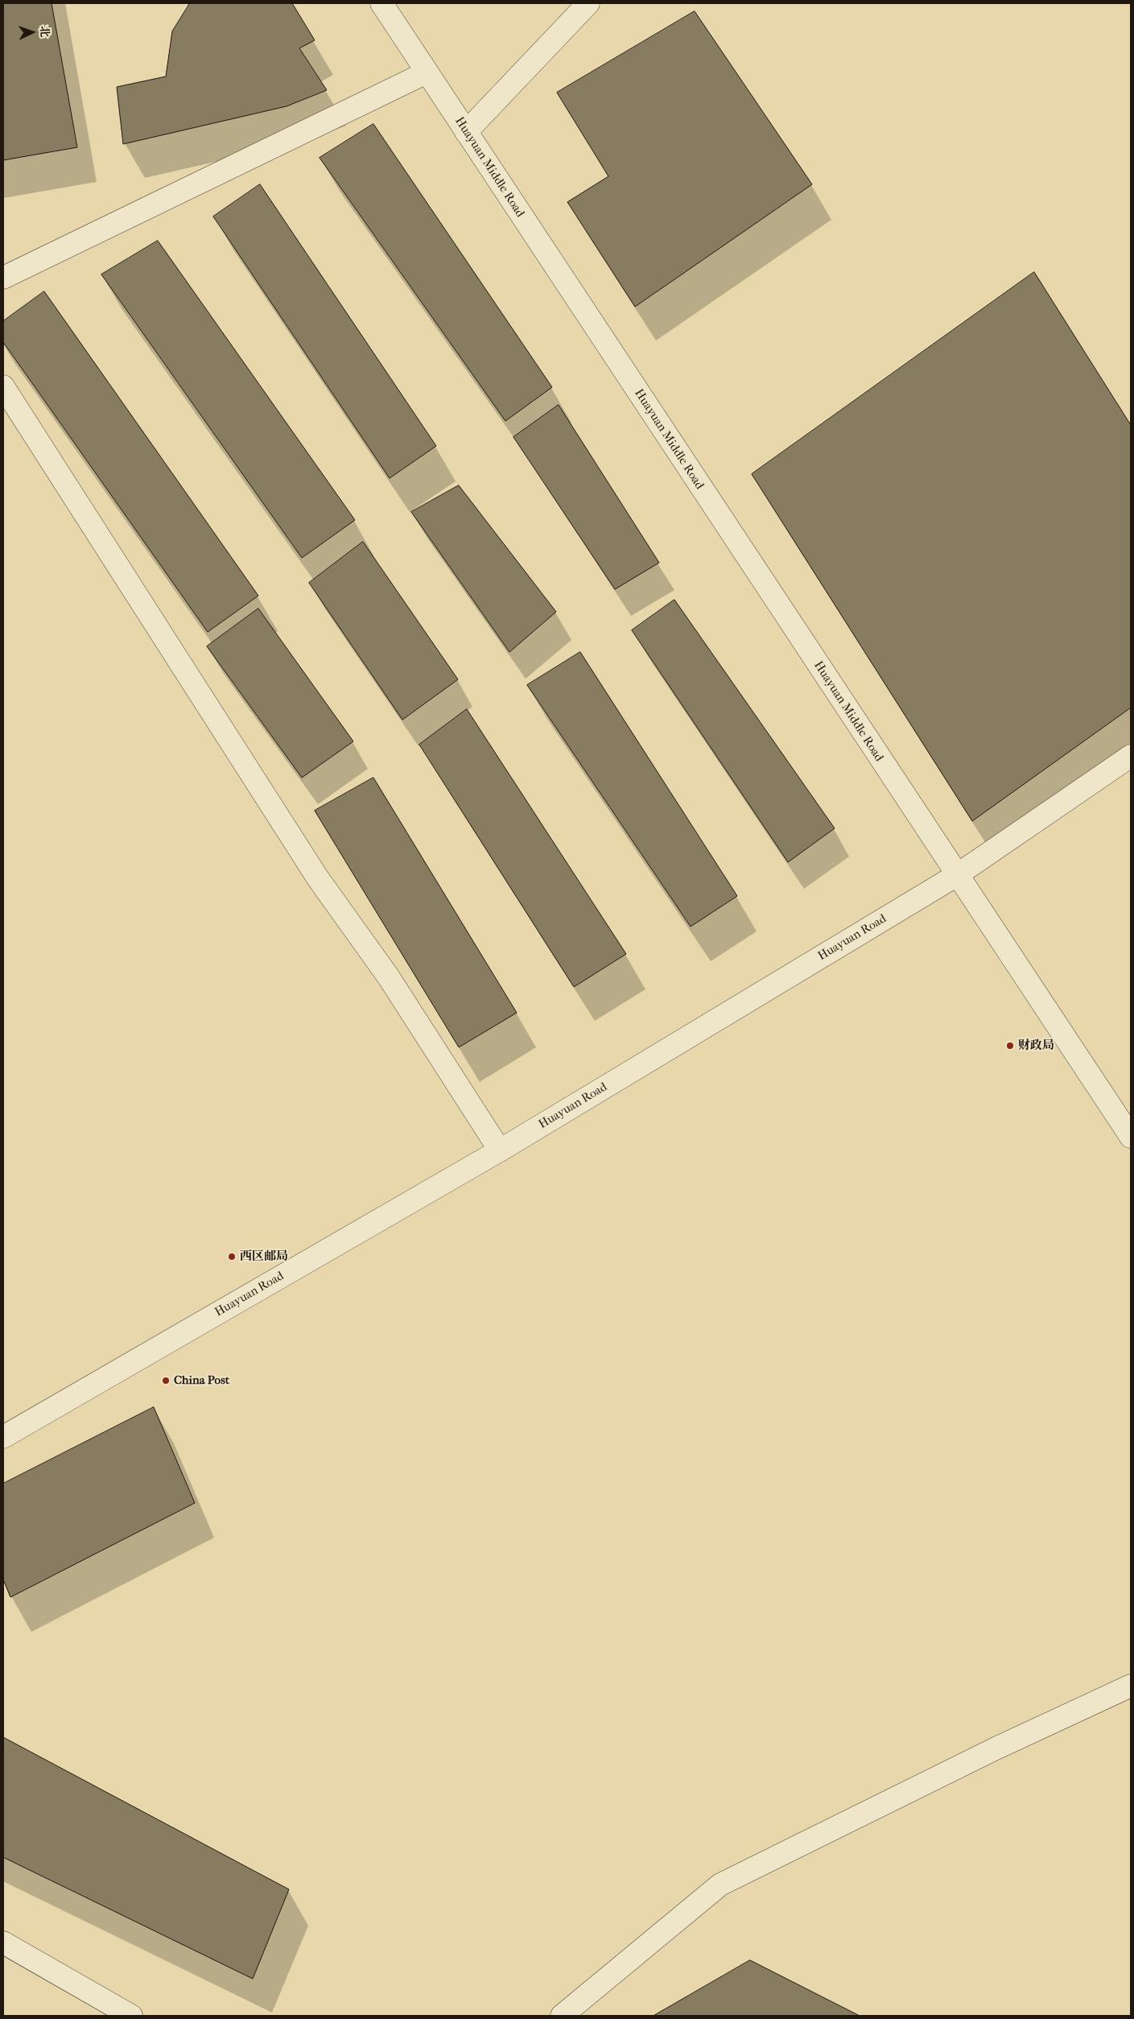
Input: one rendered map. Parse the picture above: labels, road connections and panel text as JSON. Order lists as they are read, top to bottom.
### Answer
{
  "streets": {
    "street": ["Huayuan Middle Road", "Huayuan Road"]
  },
  "crossings": [
    ["Huayuan Middle Road", "Huayuan Road"]
  ],
  "places": ["财政局", "西区邮局", "China Post"],
  "north": "right"
}
